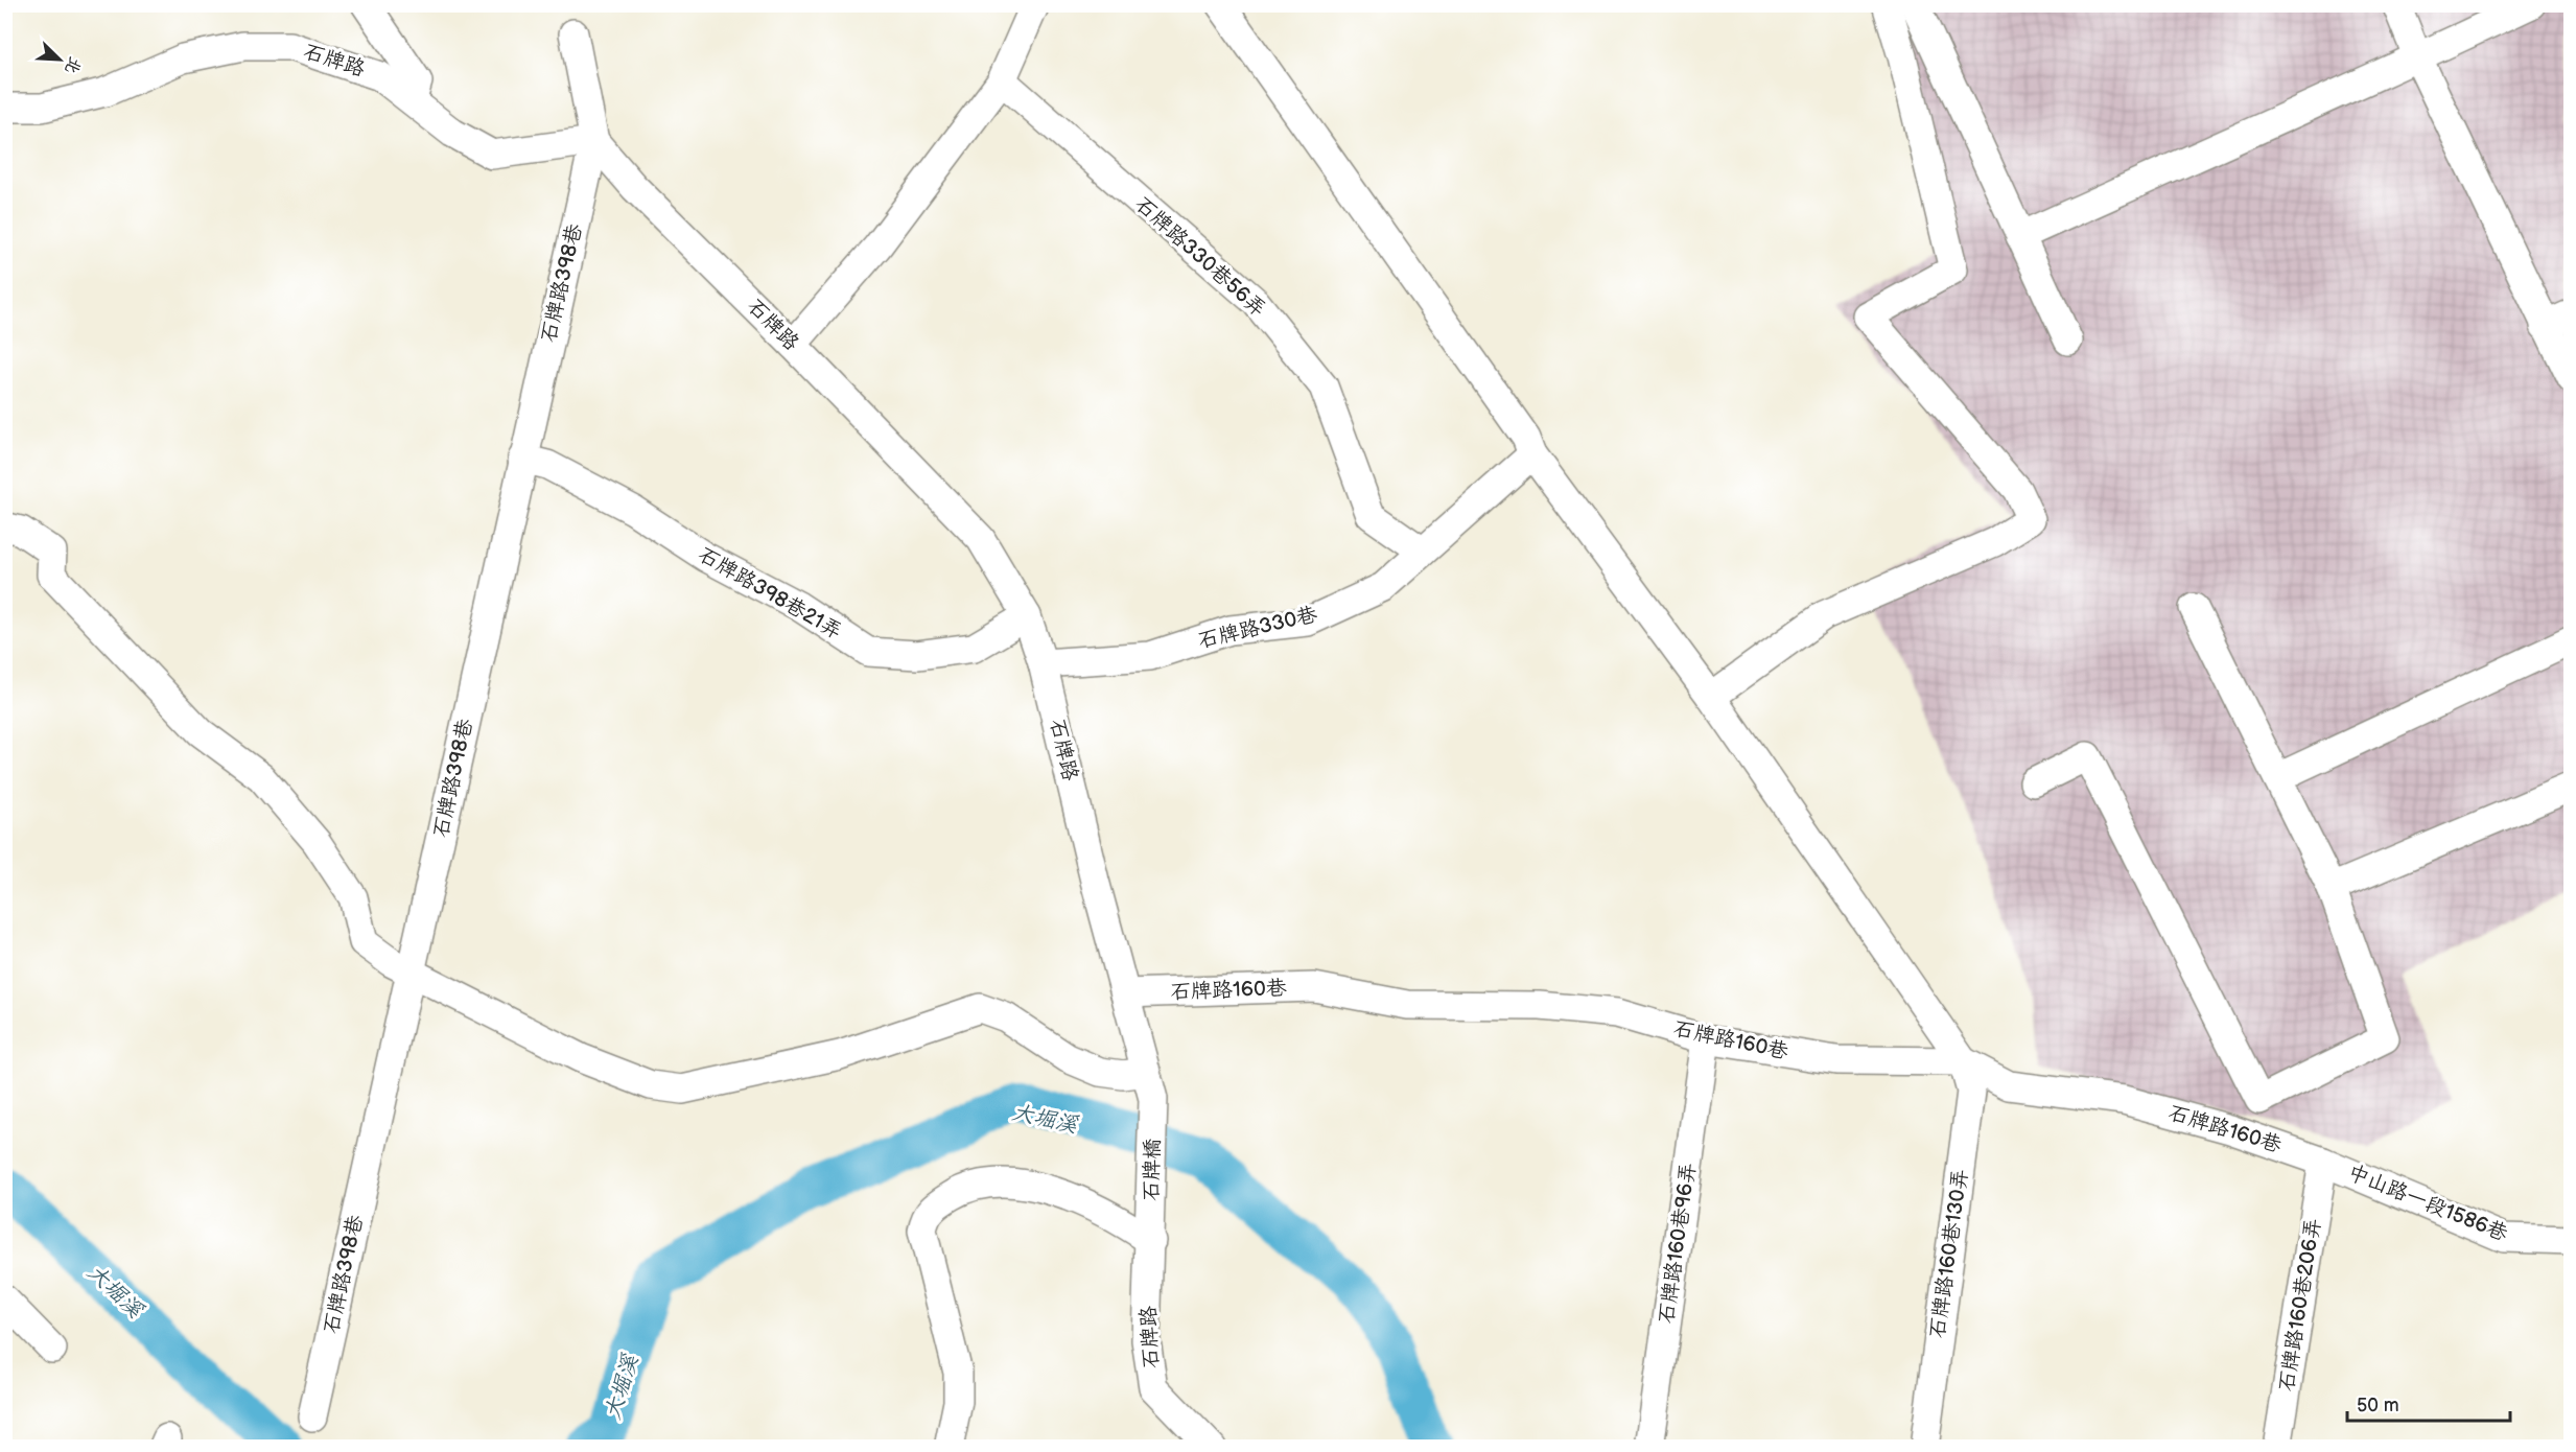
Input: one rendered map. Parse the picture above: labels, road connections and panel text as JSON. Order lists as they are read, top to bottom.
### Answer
{
  "streets": {
    "street": [
      "石牌路",
      "石牌路330巷56弄",
      "石牌路398巷",
      "石牌路398巷21弄",
      "石牌路330巷",
      "石牌路160巷",
      "石牌橋",
      "中山路一段1586巷",
      "石牌路160巷96弄",
      "石牌路160巷130弄",
      "石牌路160巷206弄"
    ]
  },
  "crossings": [
    ["石牌路", "石牌路398巷"],
    ["石牌路", "石牌路398巷21弄"],
    ["石牌路", "石牌路330巷"],
    ["石牌路", "石牌路160巷"],
    ["石牌路", "石牌橋"],
    ["石牌路330巷56弄", "石牌路330巷"],
    ["石牌路398巷", "石牌路398巷21弄"],
    ["石牌路160巷", "中山路一段1586巷"],
    ["石牌路160巷", "石牌路160巷96弄"],
    ["石牌路160巷", "石牌路160巷130弄"],
    ["石牌路160巷", "石牌路160巷206弄"],
    ["中山路一段1586巷", "石牌路160巷206弄"]
  ],
  "water": ["大堀溪"],
  "scale_bar": "50 m",
  "north": "bottom right"
}
